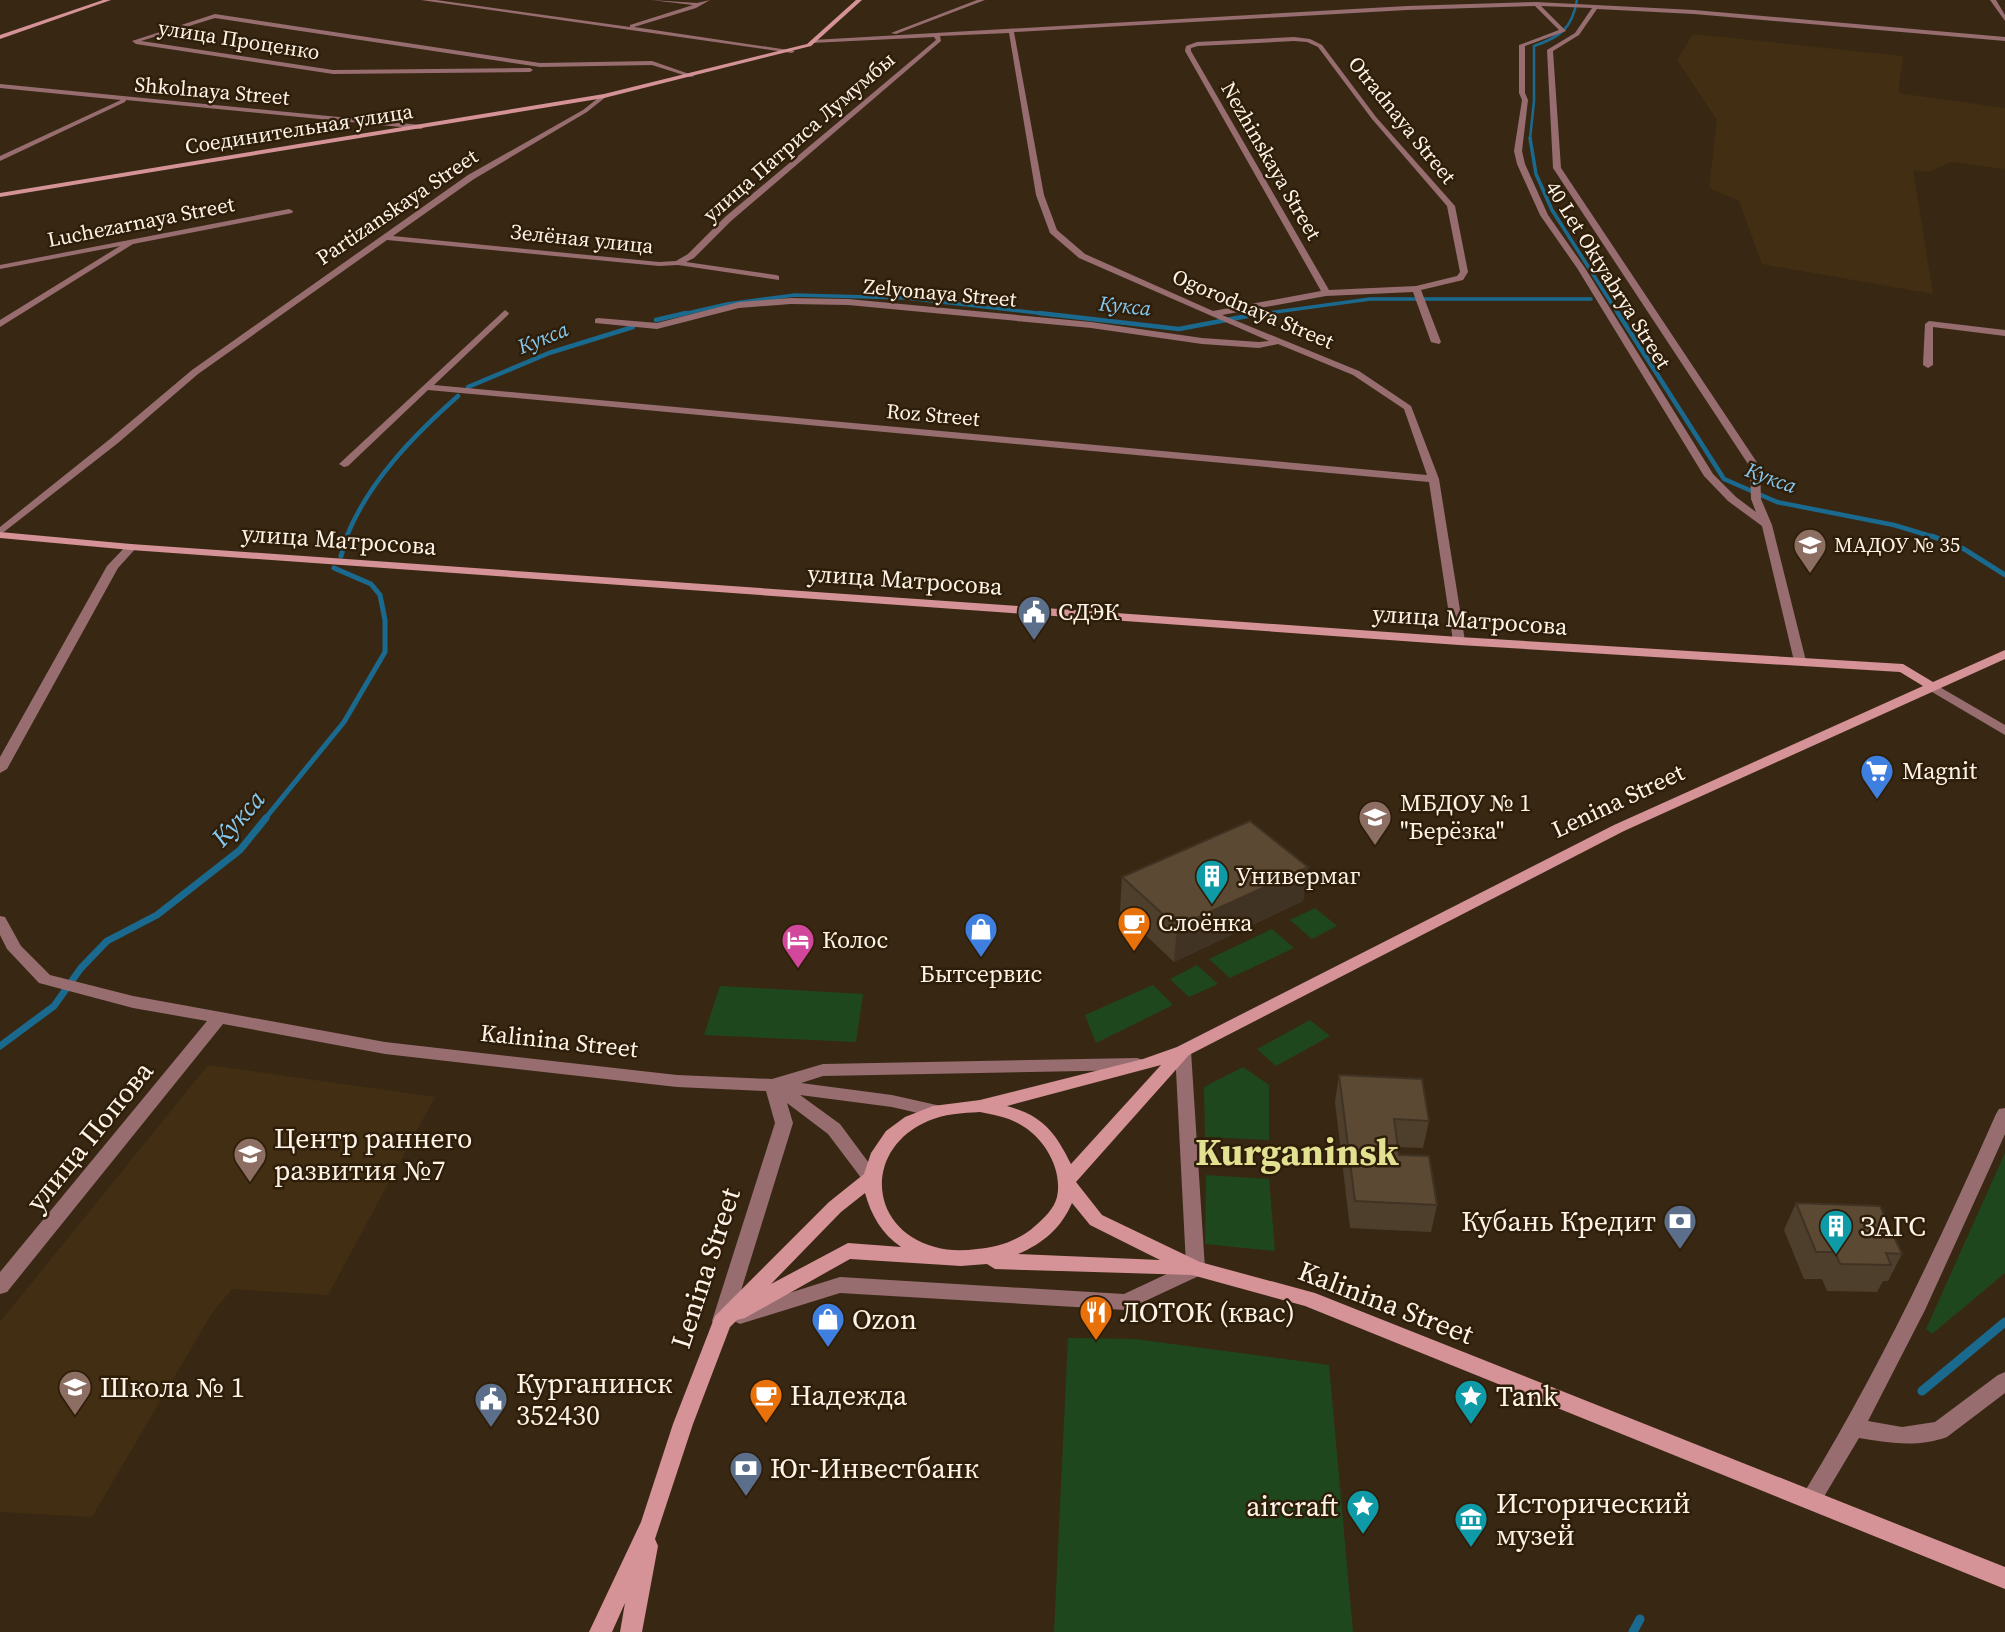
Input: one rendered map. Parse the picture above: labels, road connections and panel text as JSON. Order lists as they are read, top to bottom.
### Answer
{
  "streets": {
    "street": [
      "улица Проценко",
      "Shkolnaya Street",
      "Otradnaya Street",
      "Соединительная улица",
      "улица Патриса Лумумбы",
      "Nezhinskaya Street",
      "Partizanskaya Street",
      "Luchezarnaya Street",
      "Зелёная улица",
      "40 Let Oktyabrya Street",
      "Zelyonaya Street",
      "Ogorodnaya Street",
      "Roz Street",
      "улица Матросова",
      "Lenina Street",
      "Kalinina Street",
      "улица Попова"
    ]
  },
  "crossings": [
    ["улица Проценко", "Partizanskaya Street"],
    ["Shkolnaya Street", "Соединительная улица"],
    ["Otradnaya Street", "Nezhinskaya Street"],
    ["Соединительная улица", "Partizanskaya Street"],
    ["улица Патриса Лумумбы", "Зелёная улица"],
    ["Partizanskaya Street", "Зелёная улица"],
    ["Partizanskaya Street", "улица Матросова"],
    ["40 Let Oktyabrya Street", "улица Матросова"],
    ["Zelyonaya Street", "Ogorodnaya Street"],
    ["Ogorodnaya Street", "Roz Street"],
    ["Ogorodnaya Street", "улица Матросова"],
    ["улица Матросова", "Lenina Street"],
    ["Lenina Street", "Kalinina Street"],
    ["Kalinina Street", "улица Попова"]
  ],
  "districts": ["Kurganinsk"],
  "water": ["Кукса"],
  "places": {
    "school or university": [
      "МАДОУ № 35",
      "МБДОУ № 1 \"Берёзка\"",
      "Центр раннего развития №7",
      "Школа № 1"
    ],
    "public building": ["СДЭК", "Курганинск 352430"],
    "supermarket": ["Magnit"],
    "building": ["Универмаг", "ЗАГС"],
    "cafe": ["Слоёнка", "Надежда"],
    "shop": ["Бытсервис", "Ozon"],
    "hotel": ["Колос"],
    "bank": ["Кубань Кредит", "Юг-Инвестбанк"],
    "restaurant": ["ЛОТОК (квас)"],
    "place": ["Tank", "aircraft"],
    "museum": ["Исторический музей"]
  }
}
